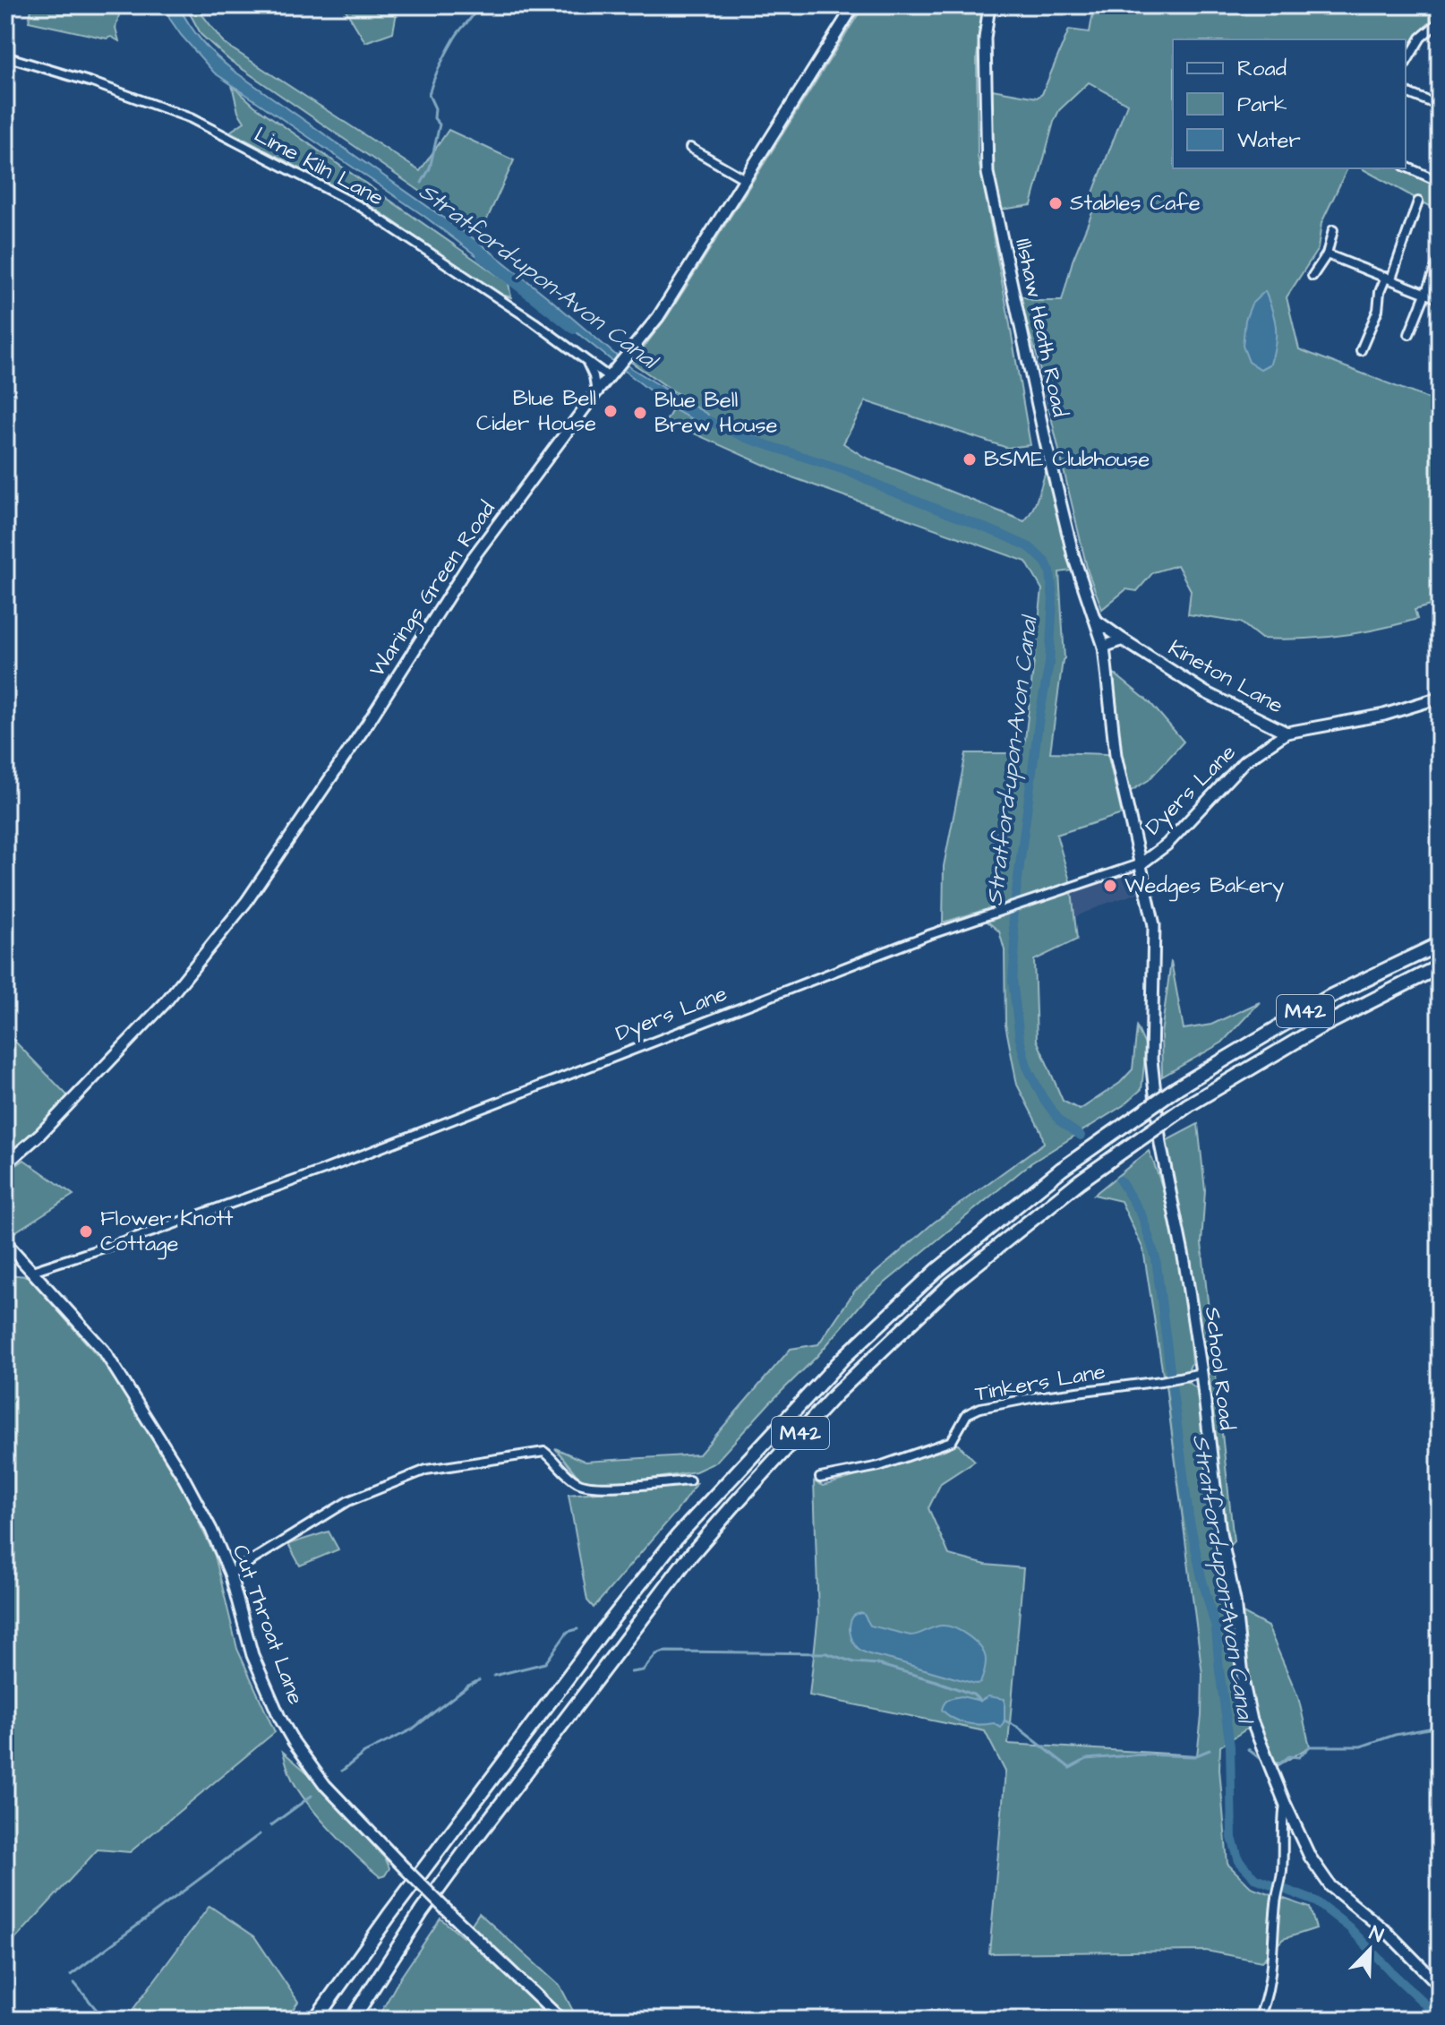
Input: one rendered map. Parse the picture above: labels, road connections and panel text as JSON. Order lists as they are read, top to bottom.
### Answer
{
  "streets": {
    "highway": ["M42"],
    "street": [
      "Lime Kiln Lane",
      "Illshaw Heath Road",
      "Warings Green Road",
      "Kineton Lane",
      "Dyers Lane",
      "School Road",
      "Tinkers Lane",
      "Cut Throat Lane"
    ]
  },
  "crossings": [
    ["Lime Kiln Lane", "Warings Green Road"],
    ["Illshaw Heath Road", "Kineton Lane"],
    ["Illshaw Heath Road", "Dyers Lane"],
    ["Illshaw Heath Road", "School Road"],
    ["Kineton Lane", "Dyers Lane"],
    ["Dyers Lane", "School Road"],
    ["Dyers Lane", "Cut Throat Lane"],
    ["School Road", "Tinkers Lane"]
  ],
  "water": ["Stratford-upon-Avon Canal"],
  "places": [
    "Stables Cafe",
    "Blue Bell Cider House",
    "Blue Bell Brew House",
    "BSME Clubhouse",
    "Wedges Bakery",
    "Flower Knott Cottage"
  ],
  "legend": ["Road", "Park", "Water"],
  "north": "top right"
}
